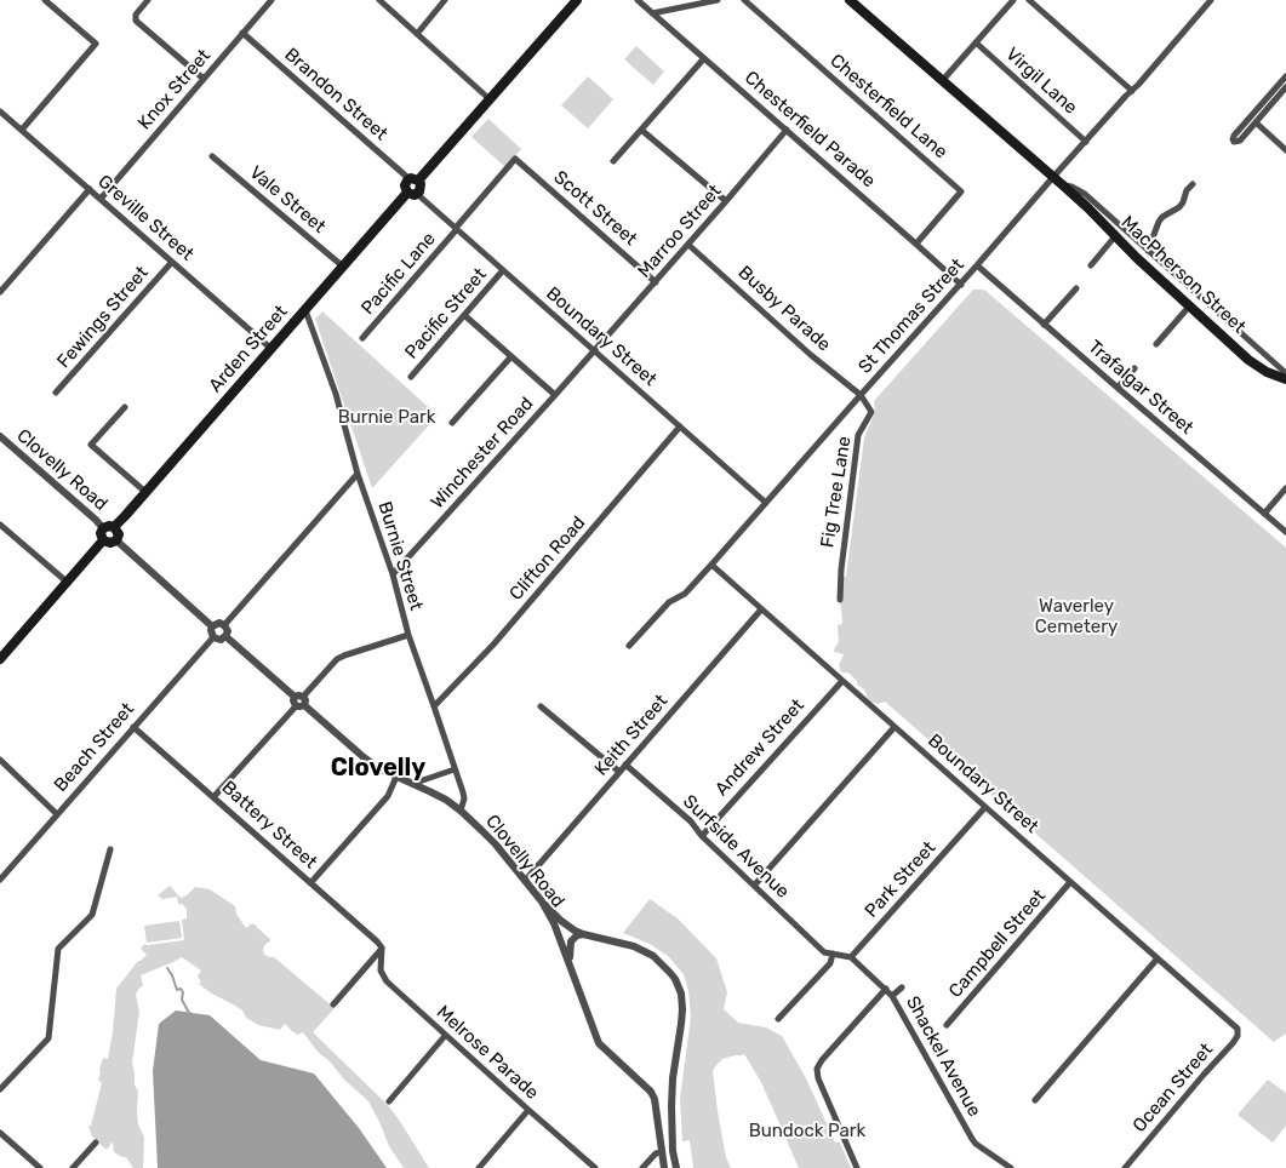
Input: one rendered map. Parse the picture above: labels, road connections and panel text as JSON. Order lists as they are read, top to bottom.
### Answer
{
  "streets": {
    "main road": ["MacPherson Street", "Arden Street"],
    "street": [
      "Virgil Lane",
      "Knox Street",
      "Brandon Street",
      "Chesterfield Lane",
      "Chesterfield Parade",
      "Vale Street",
      "Scott Street",
      "Greville Street",
      "Marroo Street",
      "Pacific Lane",
      "Busby Parade",
      "Pacific Street",
      "St Thomas Street",
      "Fewings Street",
      "Boundary Street",
      "Trafalgar Street",
      "Winchester Road",
      "Clovelly Road",
      "Fig Tree Lane",
      "Burnie Street",
      "Clifton Road",
      "Keith Street",
      "Beach Street",
      "Andrew Street",
      "Battery Street",
      "Surfside Avenue",
      "Park Street",
      "Campbell Street",
      "Melrose Parade",
      "Shackel Avenue",
      "Ocean Street"
    ]
  },
  "crossings": [
    ["Virgil Lane", "St Thomas Street"],
    ["Knox Street", "Brandon Street"],
    ["Knox Street", "Greville Street"],
    ["Chesterfield Lane", "Chesterfield Parade"],
    ["Chesterfield Parade", "Marroo Street"],
    ["Chesterfield Parade", "St Thomas Street"],
    ["Vale Street", "Arden Street"],
    ["Scott Street", "Marroo Street"],
    ["Scott Street", "Pacific Lane"],
    ["Greville Street", "Fewings Street"],
    ["Greville Street", "Arden Street"],
    ["Marroo Street", "Busby Parade"],
    ["Marroo Street", "Boundary Street"],
    ["Marroo Street", "Winchester Road"],
    ["Pacific Lane", "Boundary Street"],
    ["MacPherson Street", "St Thomas Street"],
    ["Busby Parade", "St Thomas Street"],
    ["Busby Parade", "Fig Tree Lane"],
    ["Pacific Street", "Boundary Street"],
    ["St Thomas Street", "Boundary Street"],
    ["St Thomas Street", "Trafalgar Street"],
    ["St Thomas Street", "Fig Tree Lane"],
    ["Boundary Street", "Arden Street"],
    ["Boundary Street", "Winchester Road"],
    ["Boundary Street", "Clifton Road"],
    ["Boundary Street", "Keith Street"],
    ["Boundary Street", "Andrew Street"],
    ["Boundary Street", "Park Street"],
    ["Boundary Street", "Campbell Street"],
    ["Boundary Street", "Ocean Street"],
    ["Arden Street", "Clovelly Road"],
    ["Arden Street", "Burnie Street"],
    ["Winchester Road", "Burnie Street"],
    ["Clovelly Road", "Burnie Street"],
    ["Clovelly Road", "Keith Street"],
    ["Clovelly Road", "Beach Street"],
    ["Burnie Street", "Clifton Road"],
    ["Keith Street", "Surfside Avenue"],
    ["Beach Street", "Battery Street"],
    ["Andrew Street", "Surfside Avenue"],
    ["Battery Street", "Melrose Parade"],
    ["Park Street", "Shackel Avenue"]
  ],
  "districts": ["Clovelly"],
  "parks": ["Burnie Park", "Waverley Cemetery", "Bundock Park"]
}
